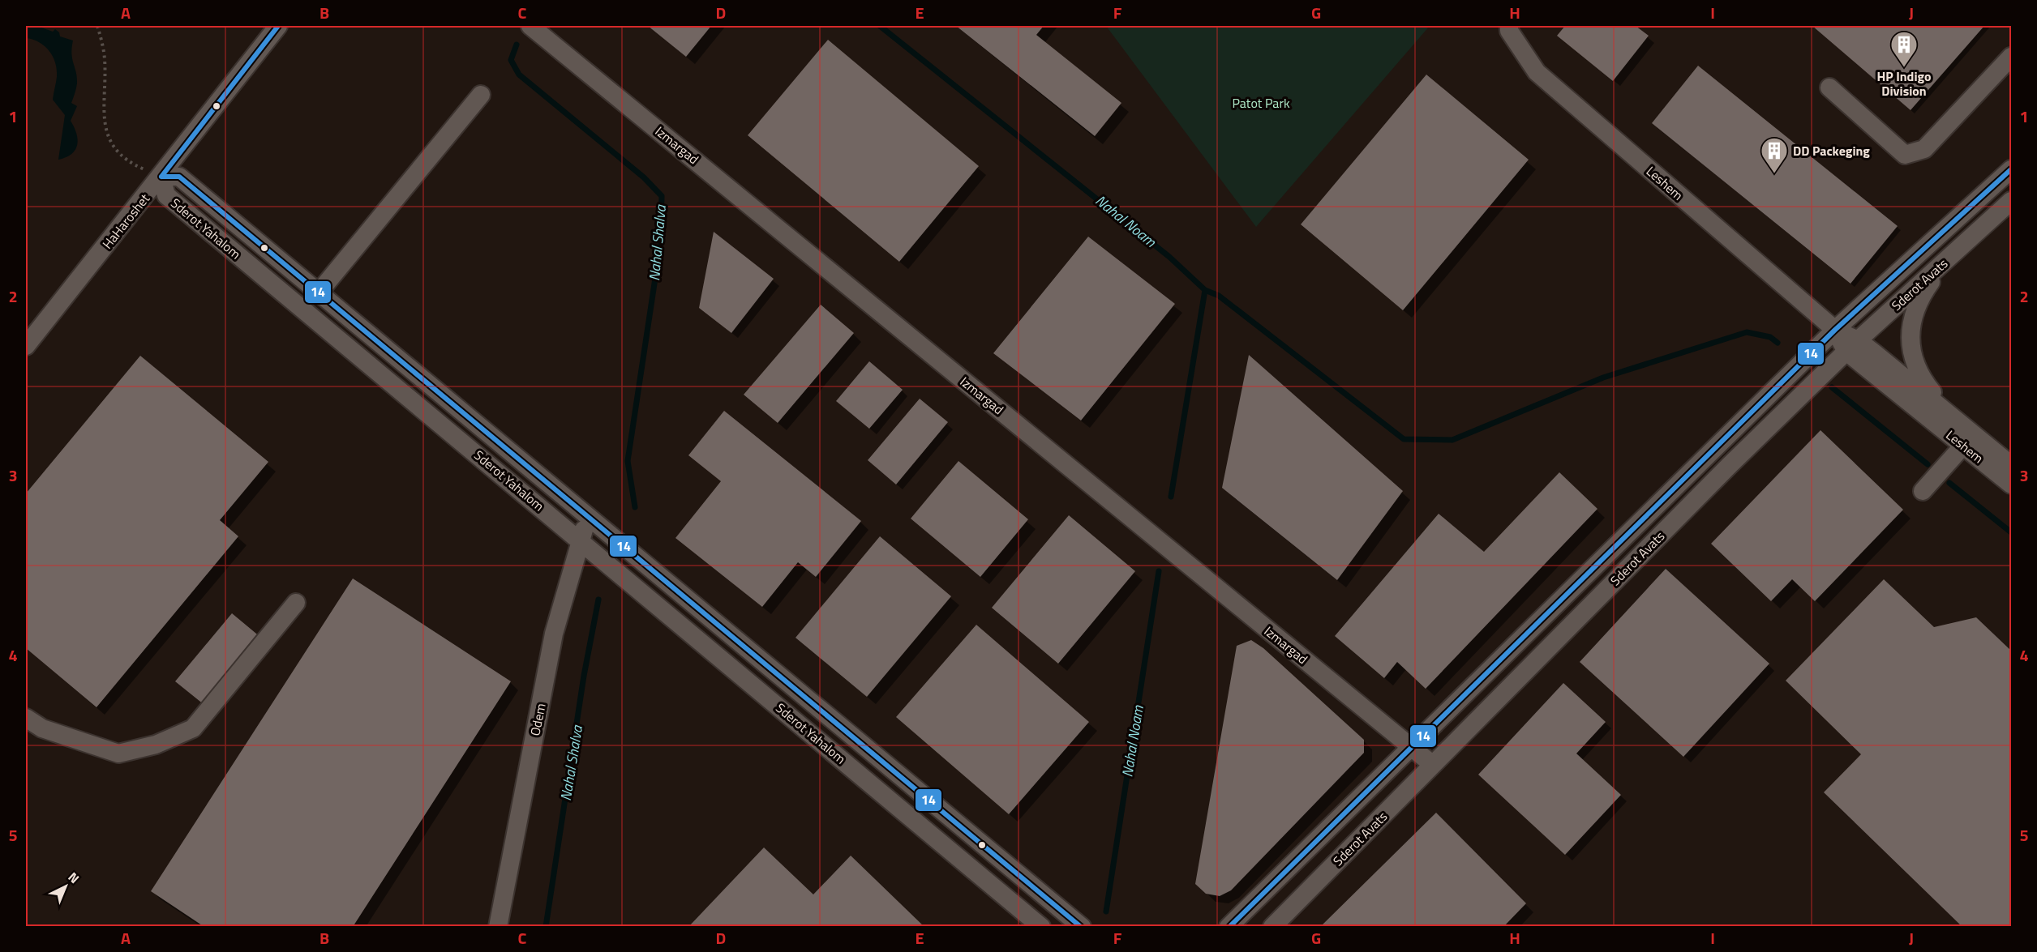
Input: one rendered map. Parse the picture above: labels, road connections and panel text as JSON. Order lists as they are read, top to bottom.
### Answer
{
  "streets": {
    "street": [
      "Izmargad",
      "Leshem",
      "HaHaroshet",
      "Sderot Yahalom",
      "Sderot Avats",
      "Odem"
    ]
  },
  "crossings": [
    ["Izmargad", "Sderot Avats"],
    ["Leshem", "Sderot Avats"],
    ["HaHaroshet", "Sderot Yahalom"],
    ["Sderot Yahalom", "Odem"]
  ],
  "water": ["Nahal Noam", "Nahal Shalva"],
  "parks": ["Patot Park"],
  "places": {
    "building": ["HP Indigo Division", "DD Packeging"]
  },
  "lines": ["transit line 14"],
  "north": "top right",
  "grid": {
    "columns": [
      "A",
      "B",
      "C",
      "D",
      "E",
      "F",
      "G",
      "H",
      "I",
      "J"
    ],
    "rows": [
      "1",
      "2",
      "3",
      "4",
      "5"
    ]
  }
}
